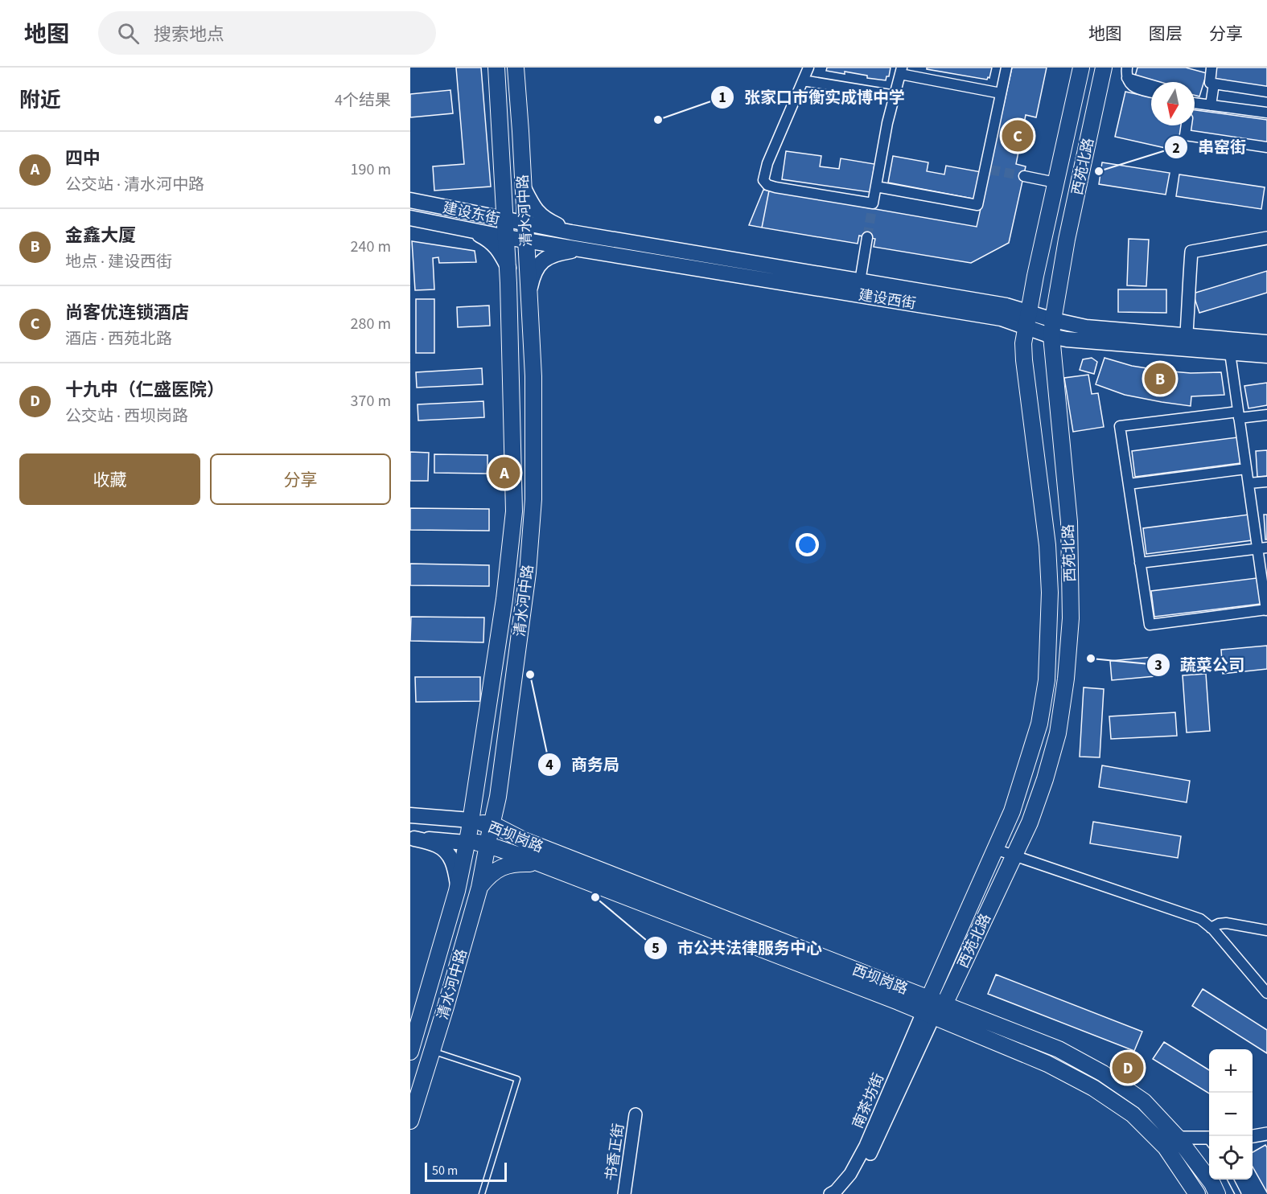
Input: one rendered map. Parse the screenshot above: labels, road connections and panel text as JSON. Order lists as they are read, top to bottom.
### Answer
{
  "streets": {
    "main road": [
      "西苑北路",
      "清水河中路",
      "建设东街",
      "建设西街",
      "西坝岗路"
    ],
    "street": ["南茶坊街", "书香正街"]
  },
  "crossings": [
    ["西苑北路", "建设西街"],
    ["西苑北路", "西坝岗路"],
    ["西苑北路", "南茶坊街"],
    ["清水河中路", "建设东街"],
    ["清水河中路", "建设西街"],
    ["清水河中路", "西坝岗路"],
    ["建设东街", "建设西街"],
    ["西坝岗路", "南茶坊街"]
  ],
  "places": [
    "张家口市衡实成博中学",
    "串窑街",
    "蔬菜公司",
    "商务局",
    "市公共法律服务中心"
  ],
  "scale_bar": "50 m",
  "north": "bottom",
  "page": {
    "header": "地图",
    "search": "搜索地点",
    "nav": ["地图", "图层", "分享"],
    "heading": ["附近", "4个结果"],
    "pins": [
      "C",
      "B",
      "A",
      "D"
    ],
    "list": [
      {
        "mark": "A",
        "name": "四中",
        "note": "公交站 · 清水河中路",
        "value": "190 m"
      },
      {
        "mark": "B",
        "name": "金鑫大厦",
        "note": "地点 · 建设西街",
        "value": "240 m"
      },
      {
        "mark": "C",
        "name": "尚客优连锁酒店",
        "note": "酒店 · 西苑北路",
        "value": "280 m"
      },
      {
        "mark": "D",
        "name": "十九中（仁盛医院）",
        "note": "公交站 · 西坝岗路",
        "value": "370 m"
      }
    ],
    "buttons": ["收藏", "分享"],
    "map_buttons": ["+", "−"],
    "scale": "50 m"
  }
}
